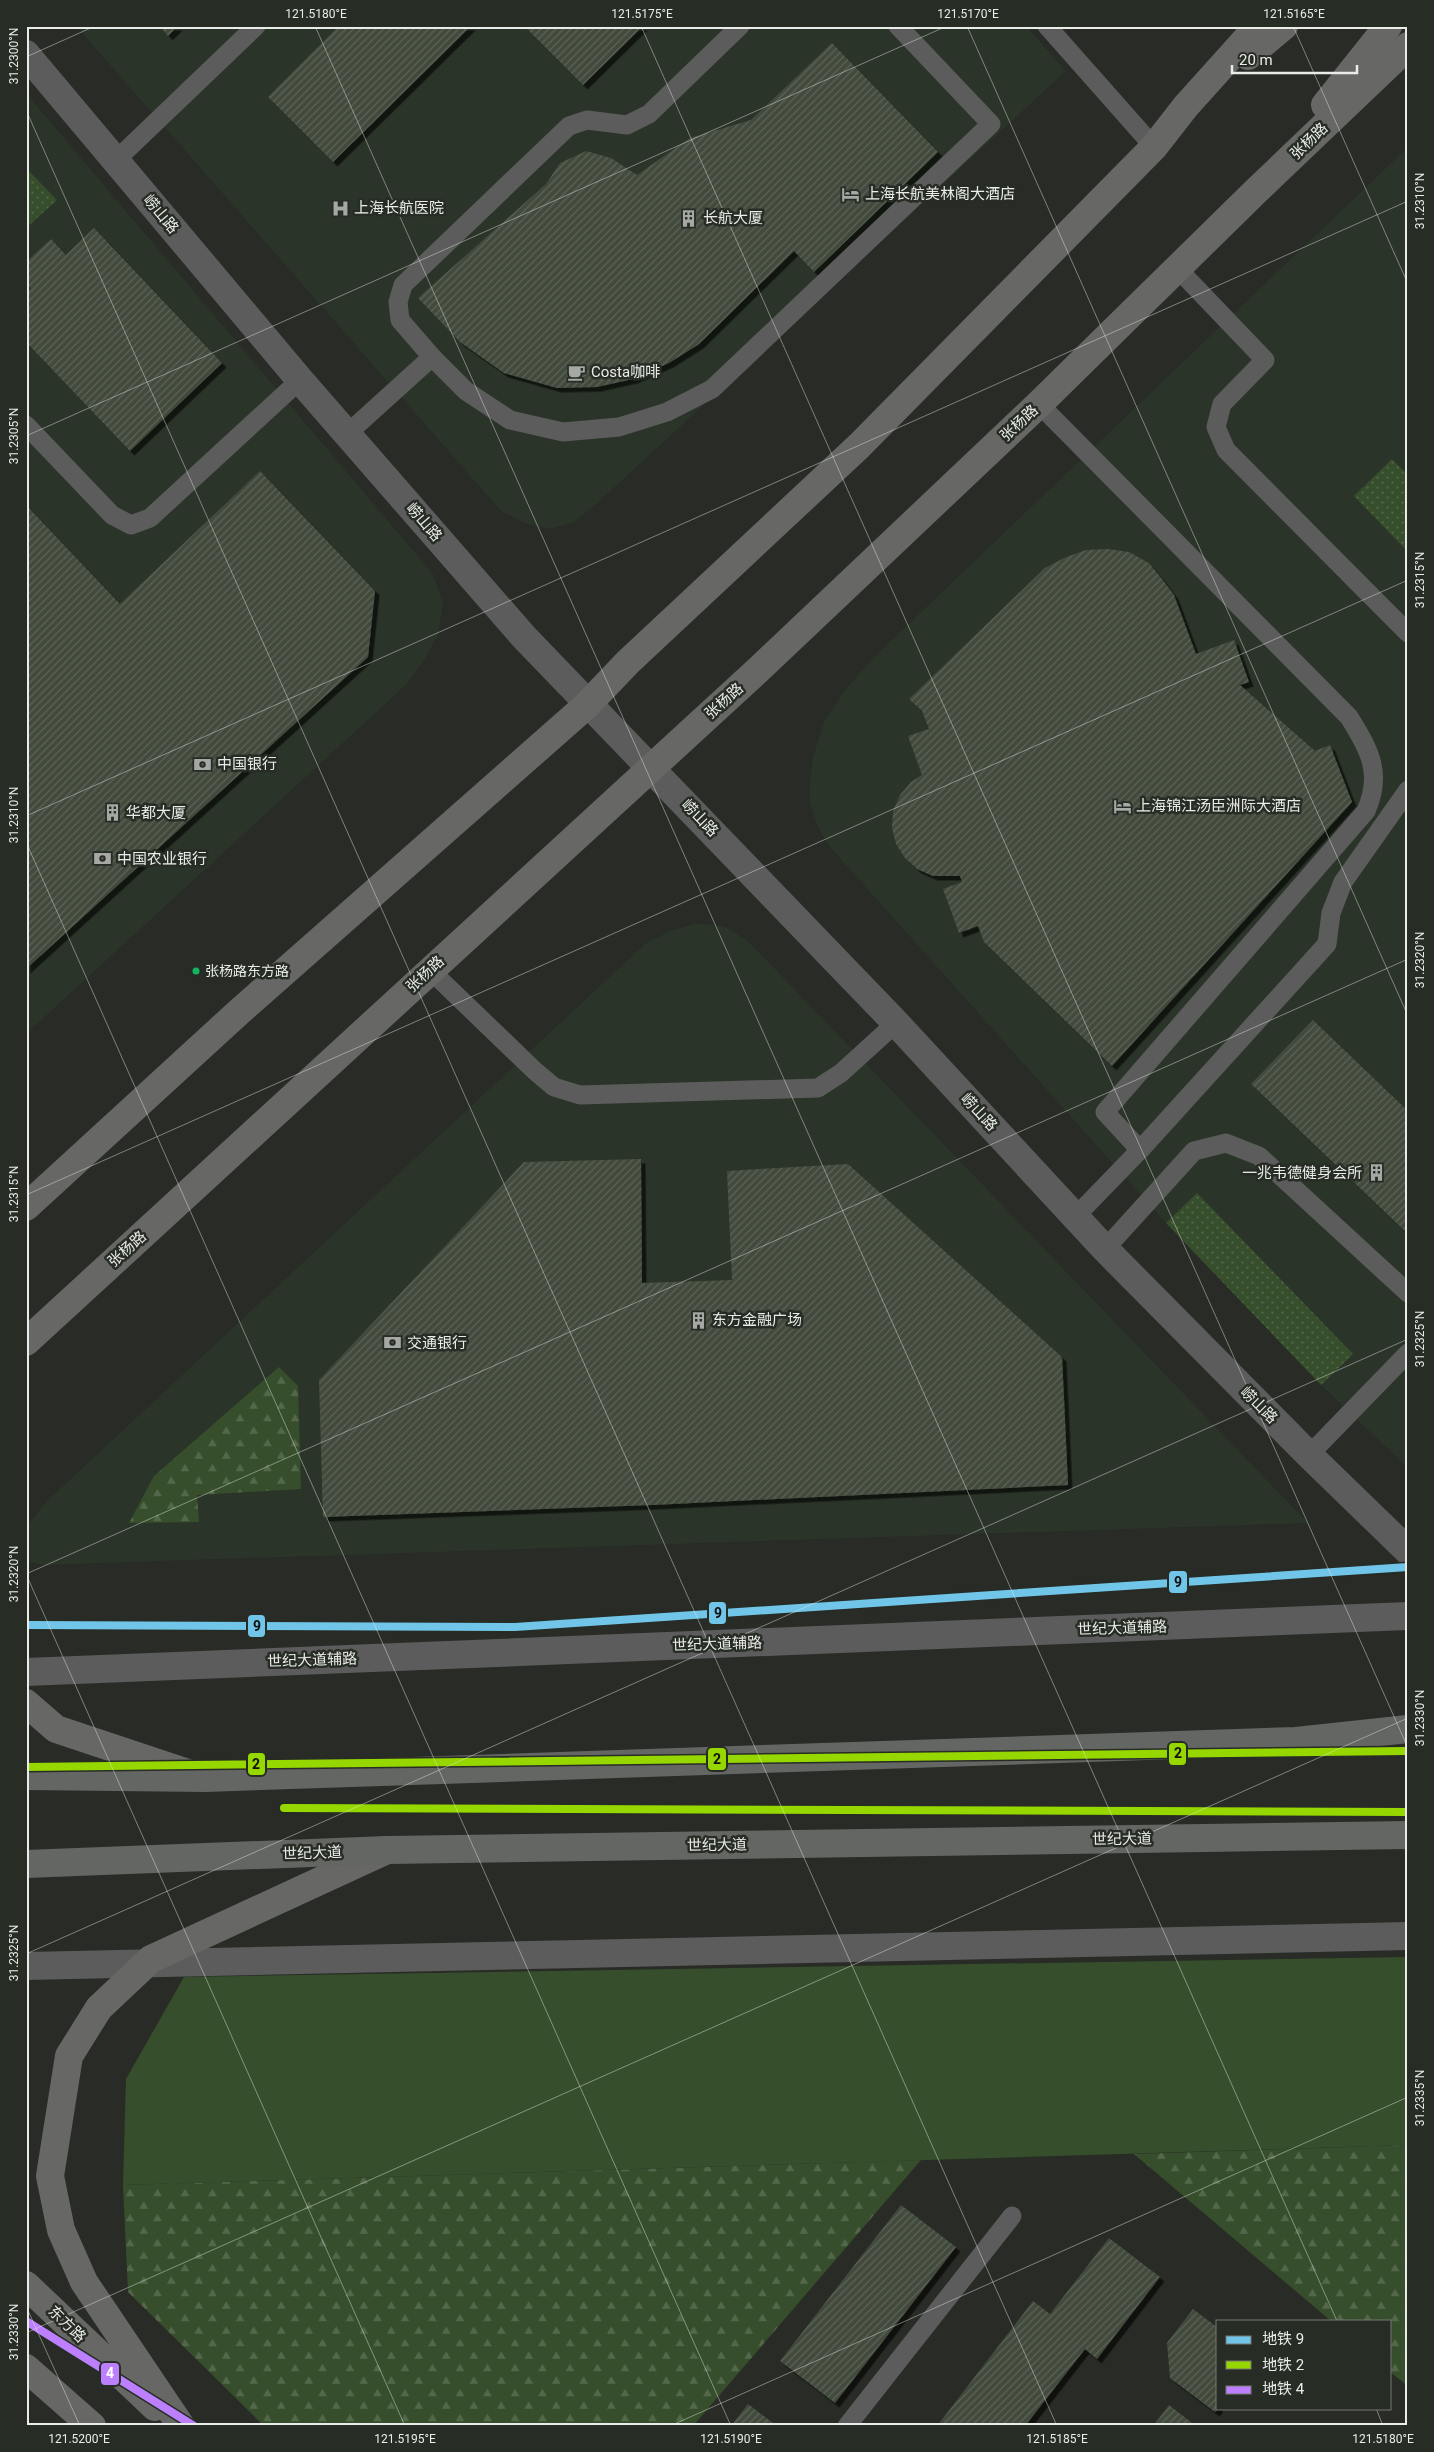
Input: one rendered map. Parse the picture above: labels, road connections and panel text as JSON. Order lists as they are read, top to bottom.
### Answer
{
  "streets": {
    "main road": ["张杨路", "世纪大道", "东方路"],
    "street": ["崂山路", "世纪大道辅路"]
  },
  "crossings": [
    ["张杨路", "崂山路"]
  ],
  "places": {
    "hotel": ["上海长航美林阁大酒店", "上海锦江汤臣洲际大酒店"],
    "hospital": ["上海长航医院"],
    "building": [
      "长航大厦",
      "华都大厦",
      "一兆韦德健身会所",
      "东方金融广场"
    ],
    "cafe": ["Costa咖啡"],
    "bank": ["中国银行", "中国农业银行", "交通银行"],
    "other": ["张杨路东方路"]
  },
  "lines": ["metro line 9", "metro line 2", "metro line 4"],
  "legend": ["地铁 9", "地铁 2", "地铁 4"],
  "scale_bar": "20 m",
  "coordinates": [
    "121.5180°E",
    "121.5175°E",
    "121.5170°E",
    "121.5165°E",
    "31.2300°N",
    "31.2310°N",
    "31.2305°N",
    "31.2315°N",
    "31.2320°N",
    "31.2325°N",
    "31.2330°N",
    "31.2335°N",
    "121.5200°E",
    "121.5195°E",
    "121.5190°E",
    "121.5185°E"
  ]
}
